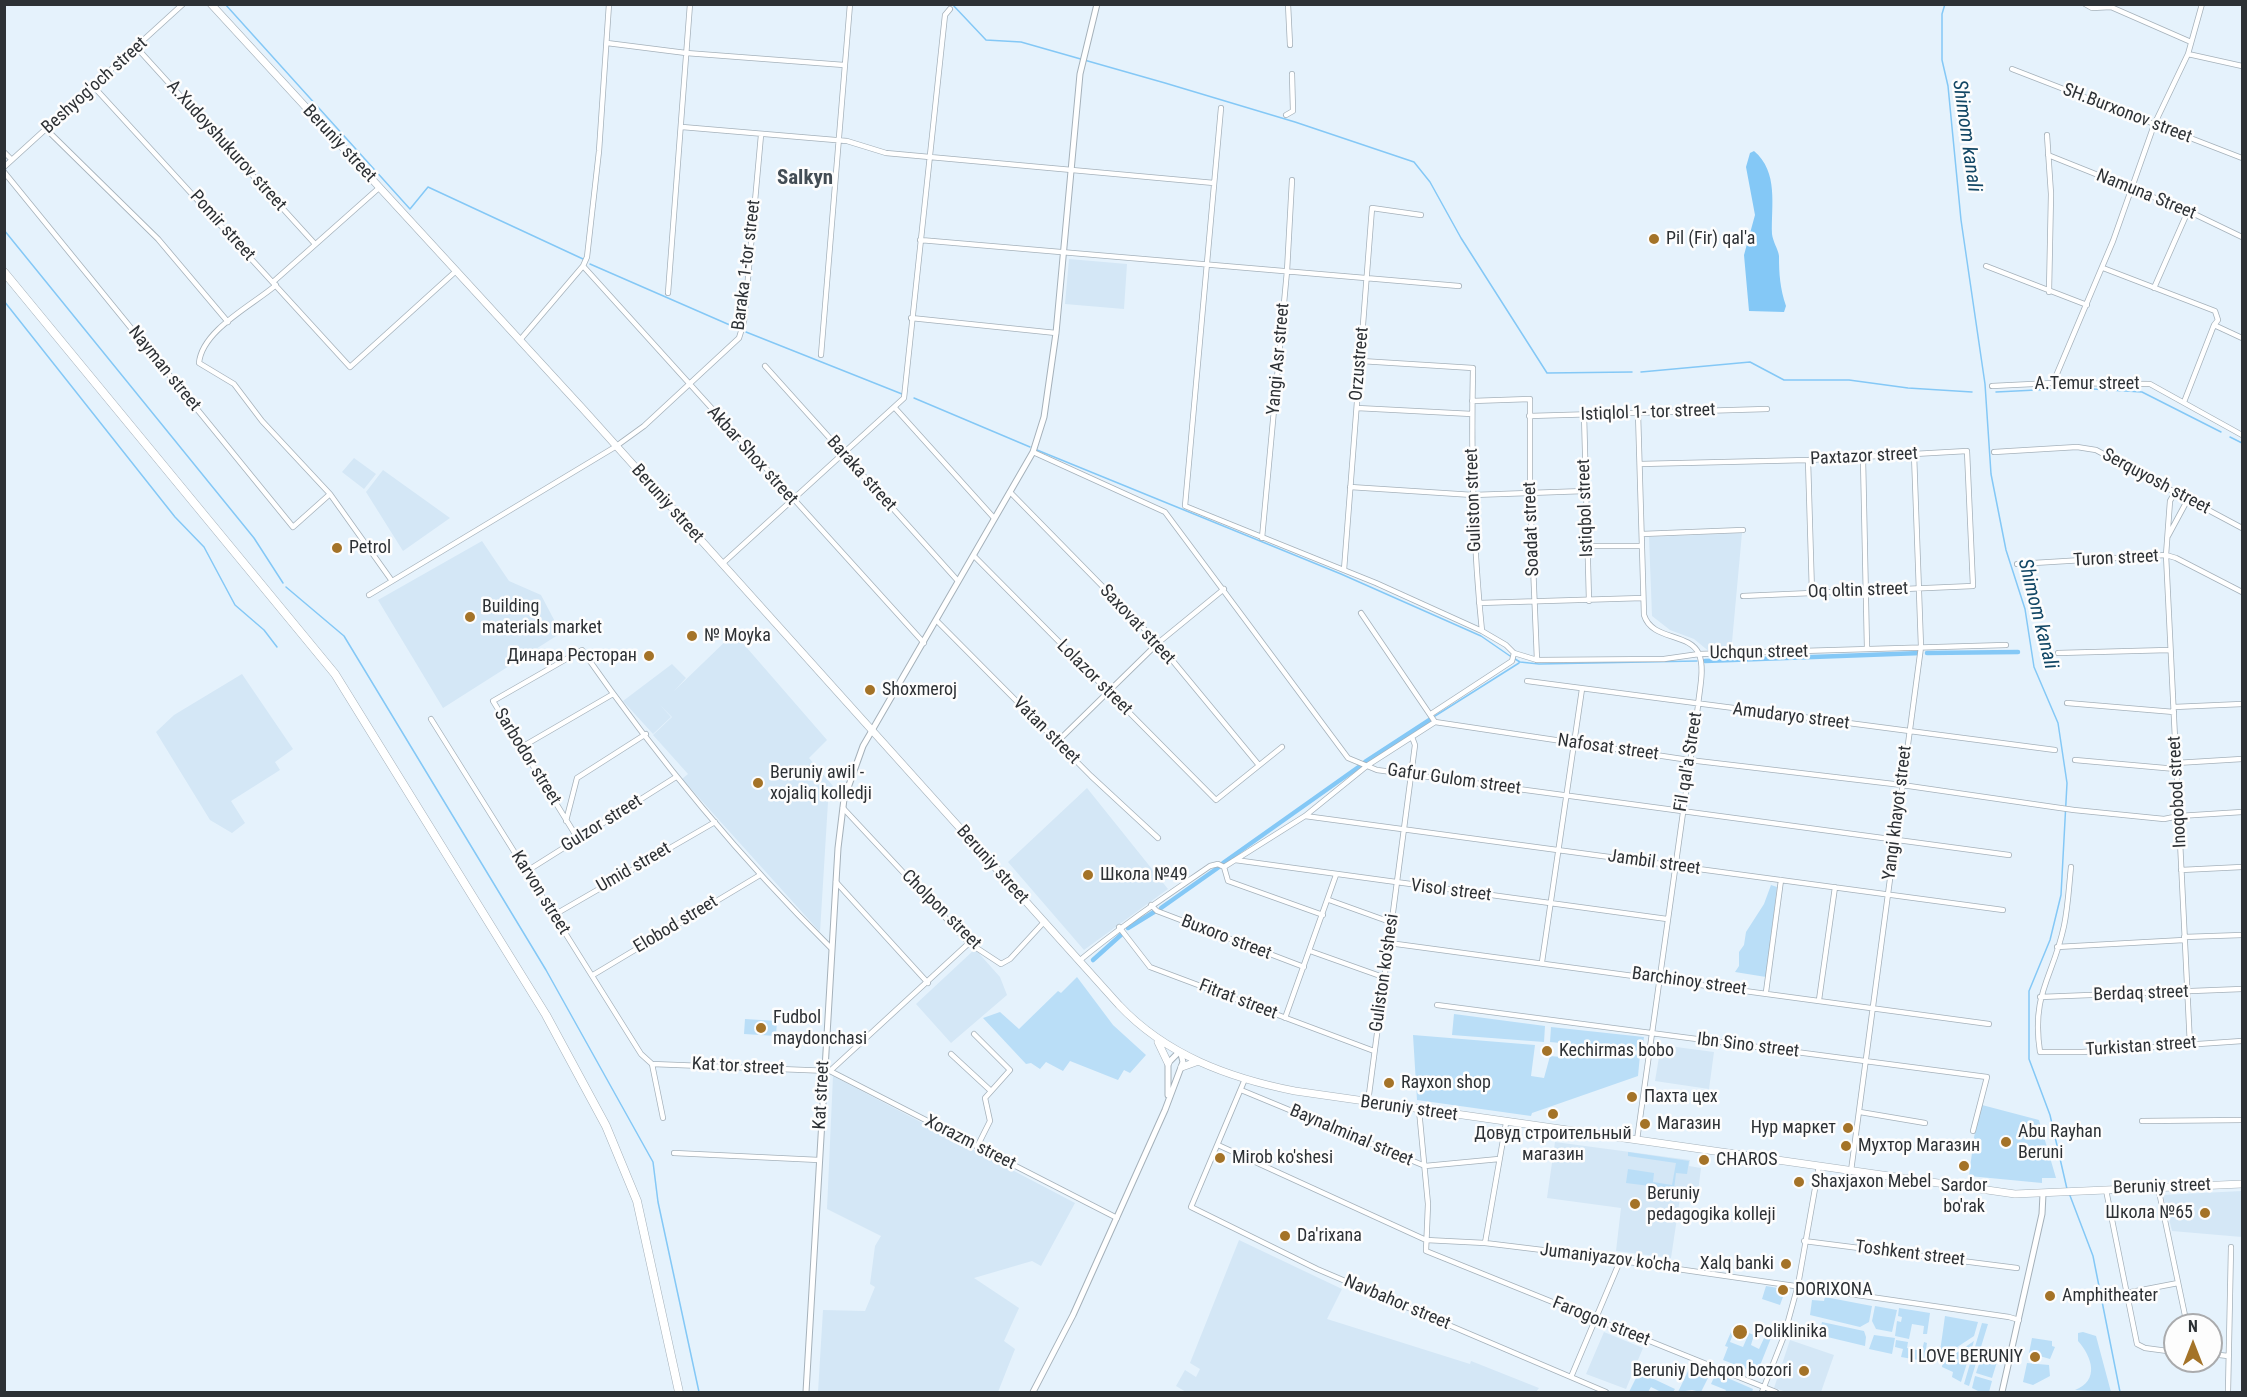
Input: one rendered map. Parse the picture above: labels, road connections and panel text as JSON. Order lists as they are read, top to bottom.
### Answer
{
  "streets": {
    "main road": ["Beruniy street"],
    "street": [
      "Beshyog'och street",
      "SH.Burxonov street",
      "A.Xudoyshukurov street",
      "Namuna Street",
      "Pomir street",
      "Baraka 1-tor street",
      "Yangi Asr street",
      "Orzustreet",
      "Nayman street",
      "A.Temur street",
      "Istiqlol 1- tor street",
      "Akbar Shox street",
      "Paxtazor street",
      "Baraka street",
      "Serquyosh street",
      "Guliston street",
      "Istiqbol street",
      "Soadat street",
      "Turon street",
      "Oq oltin street",
      "Saxovat street",
      "Uchqun street",
      "Lolazor street",
      "Amudaryo street",
      "Vatan street",
      "Nafosat street",
      "Sarbodor street",
      "Fil qal'a Street",
      "Gafur Gulom street",
      "Inoqobod street",
      "Yangi khayot street",
      "Gulzor street",
      "Jambil street",
      "Umid street",
      "Visol street",
      "Karvon street",
      "Cholpon street",
      "Elobod street",
      "Buxoro street",
      "Guliston ko'shesi",
      "Barchinoy street",
      "Berdaq street",
      "Fitrat street",
      "Ibn Sino street",
      "Turkistan street",
      "Kat tor street",
      "Kat street",
      "Baynalminal street",
      "Xorazm street",
      "Toshkent street",
      "Jumaniyazov ko'cha",
      "Navbahor street",
      "Farogon street"
    ]
  },
  "crossings": [
    ["Beshyog'och street", "A.Xudoyshukurov street"],
    ["Beshyog'och street", "Pomir street"],
    ["Beruniy street", "Pomir street"],
    ["Beruniy street", "Baraka 1-tor street"],
    ["Beruniy street", "Fil qal'a Street"],
    ["Beruniy street", "Yangi khayot street"],
    ["Beruniy street", "Cholpon street"],
    ["Beruniy street", "Guliston ko'shesi"],
    ["Beruniy street", "Kat street"],
    ["Baraka 1-tor street", "Akbar Shox street"],
    ["Yangi Asr street", "Uchqun street"],
    ["Orzustreet", "Guliston street"],
    ["Orzustreet", "Uchqun street"],
    ["Istiqlol 1- tor street", "Istiqbol street"],
    ["Istiqlol 1- tor street", "Soadat street"],
    ["Akbar Shox street", "Kat street"],
    ["Paxtazor street", "Oq oltin street"],
    ["Paxtazor street", "Yangi khayot street"],
    ["Baraka street", "Kat street"],
    ["Serquyosh street", "Inoqobod street"],
    ["Guliston street", "Soadat street"],
    ["Guliston street", "Uchqun street"],
    ["Soadat street", "Uchqun street"],
    ["Turon street", "Inoqobod street"],
    ["Oq oltin street", "Yangi khayot street"],
    ["Saxovat street", "Lolazor street"],
    ["Saxovat street", "Kat street"],
    ["Uchqun street", "Fil qal'a Street"],
    ["Uchqun street", "Yangi khayot street"],
    ["Lolazor street", "Kat street"],
    ["Amudaryo street", "Fil qal'a Street"],
    ["Amudaryo street", "Yangi khayot street"],
    ["Vatan street", "Kat street"],
    ["Nafosat street", "Fil qal'a Street"],
    ["Nafosat street", "Inoqobod street"],
    ["Nafosat street", "Yangi khayot street"],
    ["Sarbodor street", "Gulzor street"],
    ["Fil qal'a Street", "Gafur Gulom street"],
    ["Fil qal'a Street", "Jambil street"],
    ["Fil qal'a Street", "Visol street"],
    ["Fil qal'a Street", "Barchinoy street"],
    ["Fil qal'a Street", "Ibn Sino street"],
    ["Gafur Gulom street", "Yangi khayot street"],
    ["Gafur Gulom street", "Guliston ko'shesi"],
    ["Gafur Gulom street", "Kat street"],
    ["Inoqobod street", "Berdaq street"],
    ["Inoqobod street", "Turkistan street"],
    ["Yangi khayot street", "Jambil street"],
    ["Yangi khayot street", "Barchinoy street"],
    ["Yangi khayot street", "Ibn Sino street"],
    ["Gulzor street", "Karvon street"],
    ["Jambil street", "Guliston ko'shesi"],
    ["Umid street", "Karvon street"],
    ["Visol street", "Guliston ko'shesi"],
    ["Karvon street", "Elobod street"],
    ["Karvon street", "Kat tor street"],
    ["Cholpon street", "Kat street"],
    ["Guliston ko'shesi", "Barchinoy street"],
    ["Guliston ko'shesi", "Fitrat street"],
    ["Berdaq street", "Turkistan street"],
    ["Kat tor street", "Kat street"],
    ["Kat tor street", "Xorazm street"],
    ["Kat street", "Xorazm street"],
    ["Jumaniyazov ko'cha", "Navbahor street"],
    ["Jumaniyazov ko'cha", "Farogon street"]
  ],
  "districts": ["Salkyn"],
  "water": ["Shimom kanali"],
  "places": [
    "Pil (Fir) qal'a",
    "Petrol",
    "Building materials market",
    "№ Moyka",
    "Динара Ресторан",
    "Shoxmeroj",
    "Beruniy awil - xojaliq kolledji",
    "Школа №49",
    "Fudbol maydonchasi",
    "Kechirmas bobo",
    "Rayxon shop",
    "Пахта цех",
    "Довуд строительный магазин",
    "Магазин",
    "Нур маркет",
    "Abu Rayhan Beruni",
    "Мухтор Магазин",
    "Mirob ko'shesi",
    "CHAROS",
    "Sardor bo'rak",
    "Shaxjaxon Mebel",
    "Beruniy pedagogika kolleji",
    "Школа №65",
    "Da'rixana",
    "Xalq banki",
    "DORIXONA",
    "Amphitheater",
    "Poliklinika",
    "I LOVE BERUNIY",
    "Beruniy Dehqon bozori"
  ],
  "north": "top"
}
